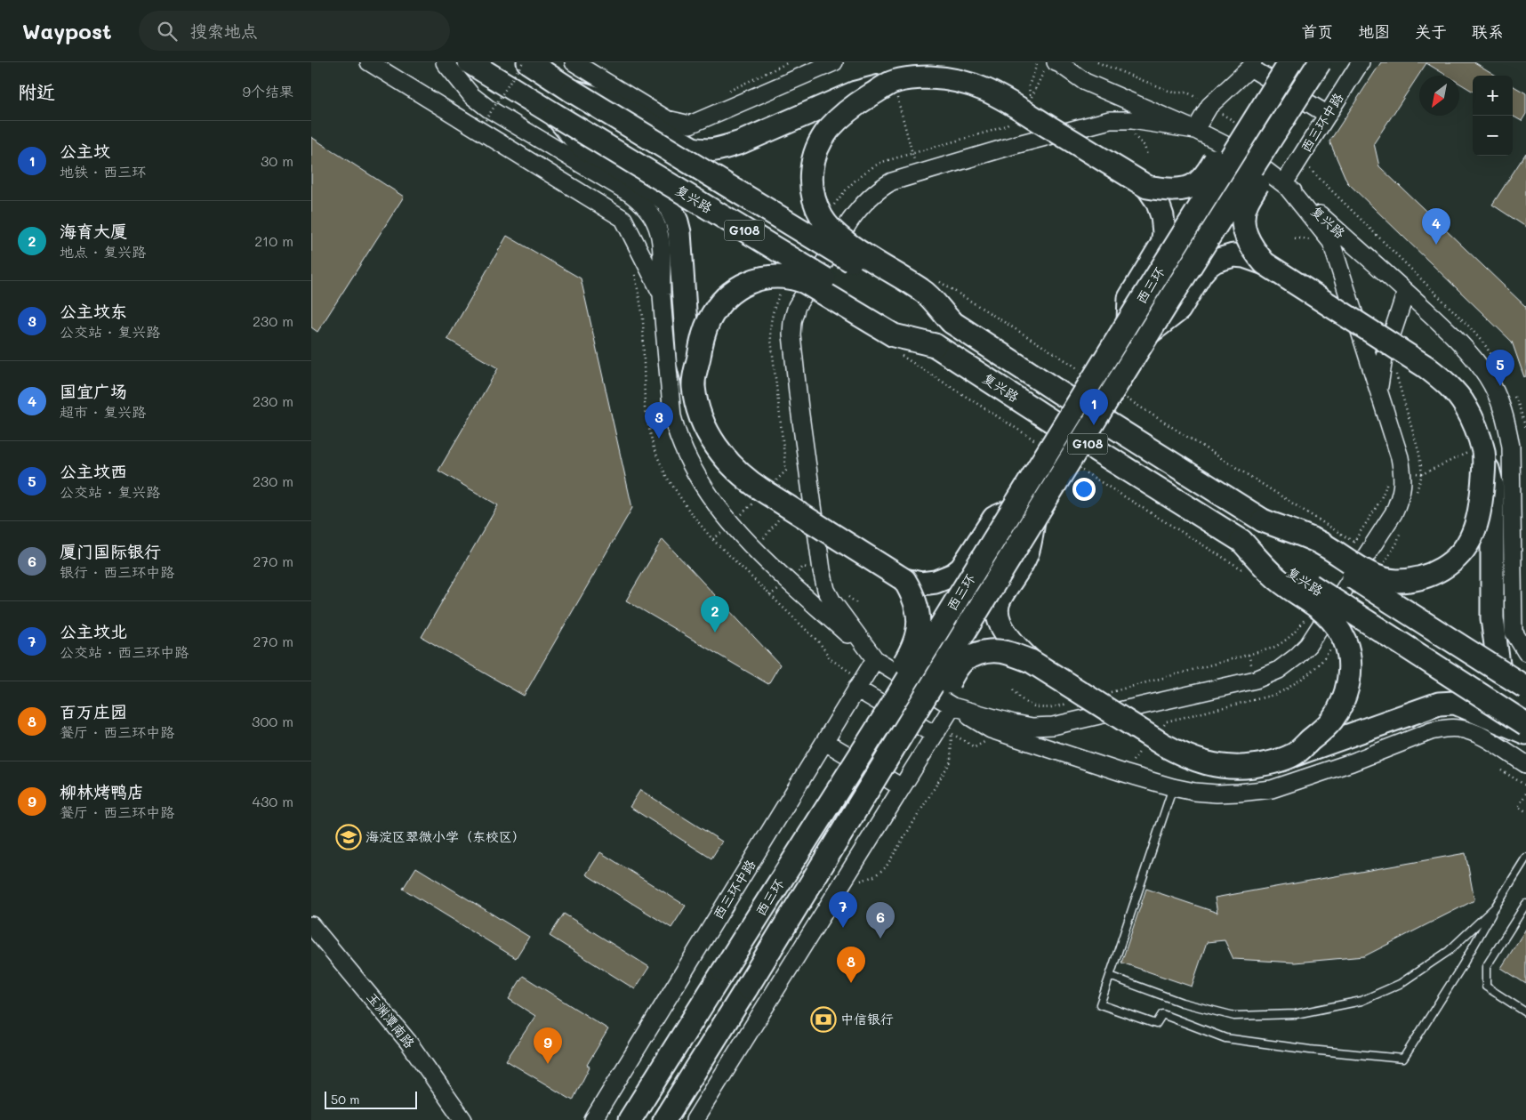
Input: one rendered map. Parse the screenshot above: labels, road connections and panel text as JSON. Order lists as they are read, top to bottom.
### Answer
{
  "streets": {
    "highway": ["复兴路", "G108", "西三环"],
    "street": ["西三环中路", "玉渊潭南路"]
  },
  "crossings": [
    ["西三环中路", "复兴路"],
    ["复兴路", "西三环"]
  ],
  "places": {
    "school or university": ["海淀区翠微小学（东校区）"],
    "bank": ["中信银行"]
  },
  "scale_bar": "50 m",
  "north": "bottom left",
  "page": {
    "header": "Waypost",
    "search": "搜索地点",
    "nav": [
      "首页",
      "地图",
      "关于",
      "联系"
    ],
    "heading": ["附近", "9个结果"],
    "map_buttons": ["+", "−"],
    "list": [
      {
        "mark": "1",
        "name": "公主坟",
        "note": "地铁 · 西三环",
        "value": "30 m"
      },
      {
        "mark": "2",
        "name": "海育大厦",
        "note": "地点 · 复兴路",
        "value": "210 m"
      },
      {
        "mark": "3",
        "name": "公主坟东",
        "note": "公交站 · 复兴路",
        "value": "230 m"
      },
      {
        "mark": "4",
        "name": "国宜广场",
        "note": "超市 · 复兴路",
        "value": "230 m"
      },
      {
        "mark": "5",
        "name": "公主坟西",
        "note": "公交站 · 复兴路",
        "value": "230 m"
      },
      {
        "mark": "6",
        "name": "厦门国际银行",
        "note": "银行 · 西三环中路",
        "value": "270 m"
      },
      {
        "mark": "7",
        "name": "公主坟北",
        "note": "公交站 · 西三环中路",
        "value": "270 m"
      },
      {
        "mark": "8",
        "name": "百万庄园",
        "note": "餐厅 · 西三环中路",
        "value": "300 m"
      },
      {
        "mark": "9",
        "name": "柳林烤鸭店",
        "note": "餐厅 · 西三环中路",
        "value": "430 m"
      }
    ],
    "pins": [
      "4",
      "5",
      "1",
      "3",
      "2",
      "7",
      "6",
      "8",
      "9"
    ],
    "scale": "50 m"
  }
}
